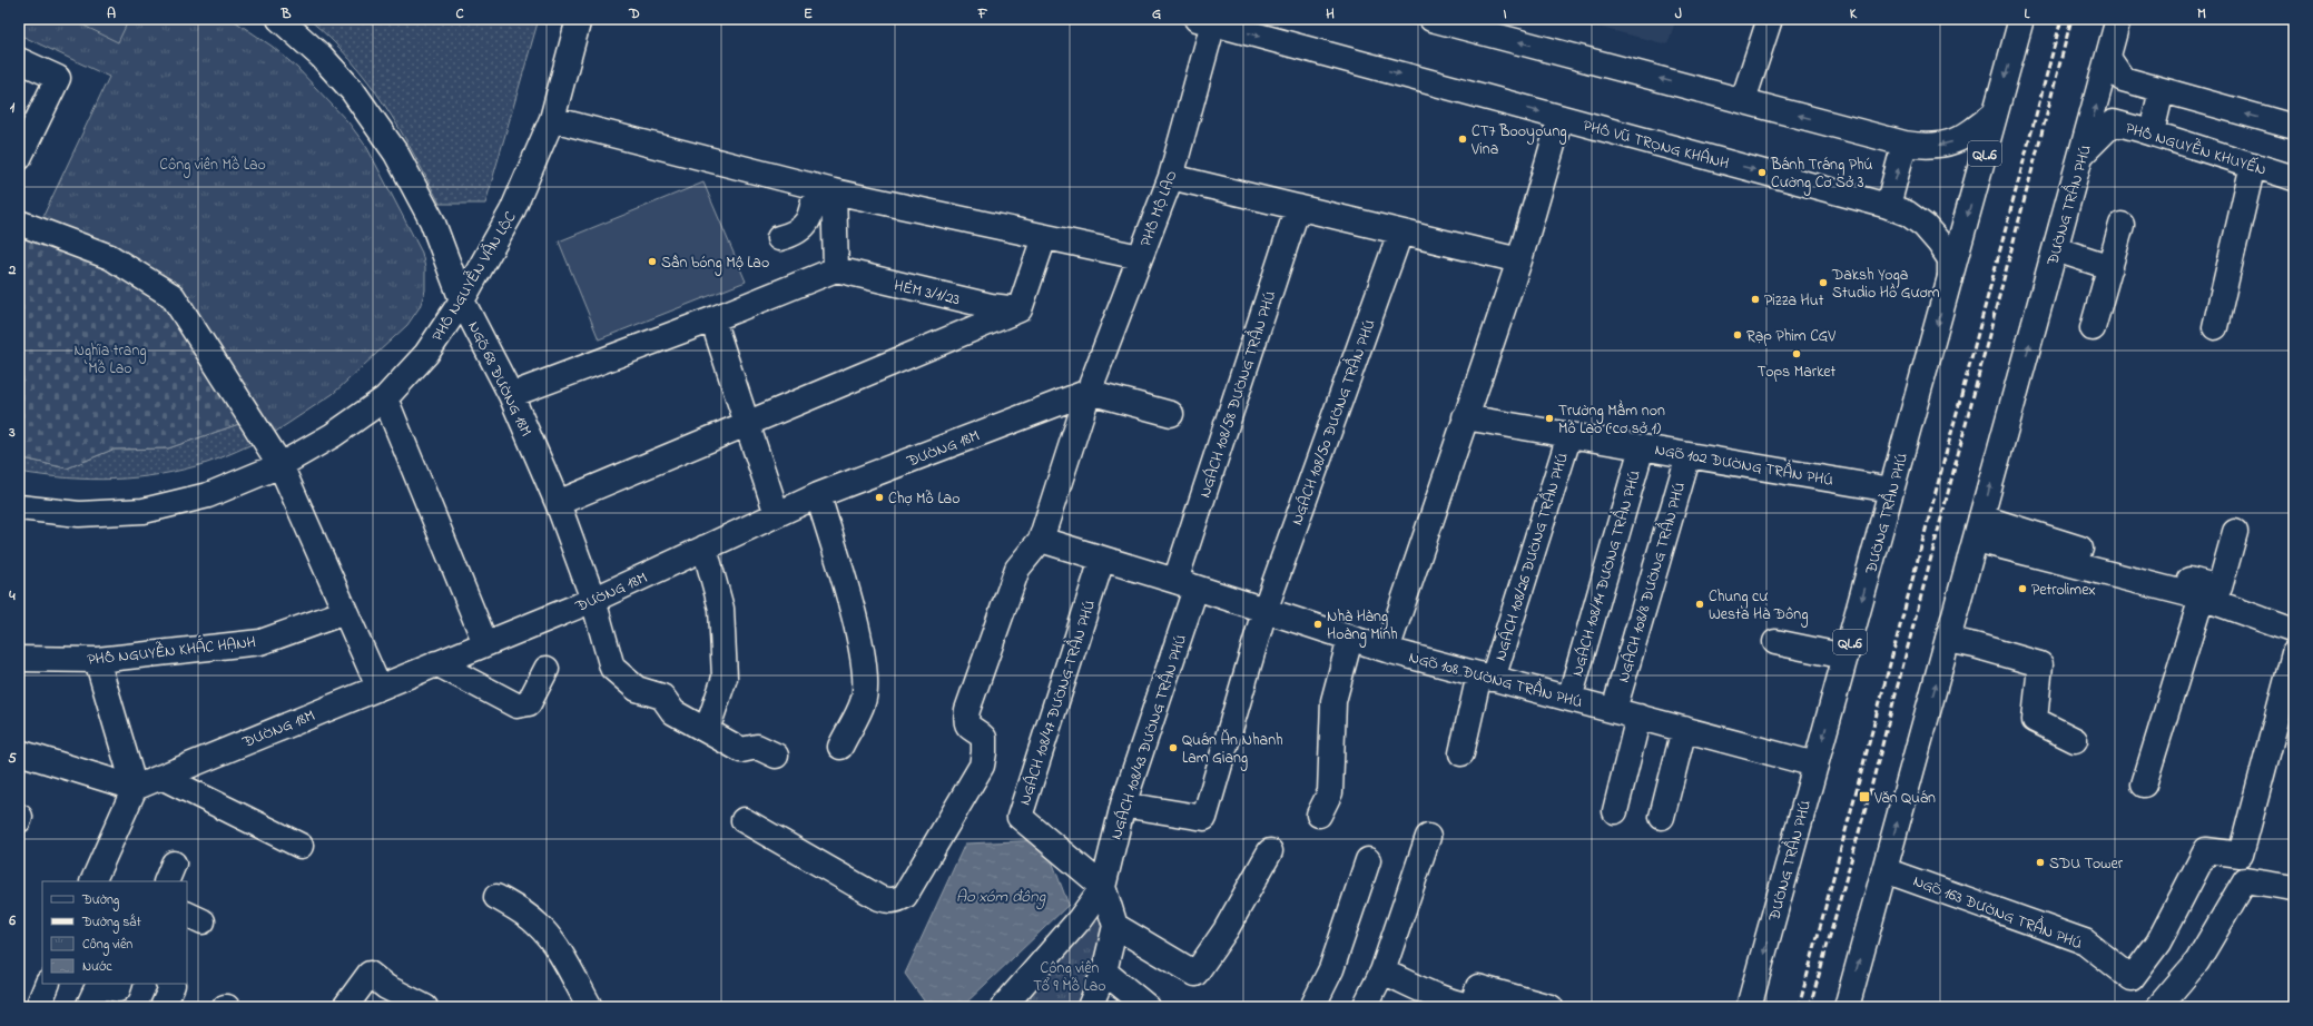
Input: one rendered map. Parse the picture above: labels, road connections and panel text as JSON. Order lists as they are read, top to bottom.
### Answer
{
  "streets": {
    "main road": [
      "PHỐ VŨ TRỌNG KHÁNH",
      "PHỐ NGUYỄN KHUYẾN",
      "QL.6",
      "ĐƯỜNG TRẦN PHÚ",
      "PHỐ MỘ LAO",
      "PHỐ NGUYỄN VĂN LỘC",
      "HẺM 3/1/23",
      "NGÕ 68 ĐƯỜNG 18M",
      "NGÁCH 108/58 ĐƯỜNG TRẦN PHÚ",
      "NGÁCH 108/50 ĐƯỜNG TRẦN PHÚ",
      "ĐƯỜNG 18M",
      "NGÕ 102 ĐƯỜNG TRẦN PHÚ",
      "NGÁCH 108/26 ĐƯỜNG TRẦN PHÚ",
      "NGÁCH 108/14 ĐƯỜNG TRẦN PHÚ",
      "NGÁCH 108/8 ĐƯỜNG TRẦN PHÚ",
      "PHỐ NGUYỄN KHẮC HẠNH",
      "NGÕ 108 ĐƯỜNG TRẦN PHÚ",
      "NGÁCH 108/47 ĐƯỜNG TRẦN PHÚ",
      "NGÁCH 108/43 ĐƯỜNG TRẦN PHÚ",
      "NGÕ 163 ĐƯỜNG TRẦN PHÚ"
    ]
  },
  "crossings": [
    ["PHỐ VŨ TRỌNG KHÁNH", "ĐƯỜNG TRẦN PHÚ"],
    ["PHỐ VŨ TRỌNG KHÁNH", "PHỐ MỘ LAO"],
    ["PHỐ NGUYỄN KHUYẾN", "ĐƯỜNG TRẦN PHÚ"],
    ["ĐƯỜNG TRẦN PHÚ", "NGÕ 102 ĐƯỜNG TRẦN PHÚ"],
    ["ĐƯỜNG TRẦN PHÚ", "NGÕ 108 ĐƯỜNG TRẦN PHÚ"],
    ["ĐƯỜNG TRẦN PHÚ", "NGÕ 163 ĐƯỜNG TRẦN PHÚ"],
    ["PHỐ MỘ LAO", "ĐƯỜNG 18M"],
    ["PHỐ MỘ LAO", "NGÕ 108 ĐƯỜNG TRẦN PHÚ"],
    ["PHỐ NGUYỄN VĂN LỘC", "NGÕ 68 ĐƯỜNG 18M"],
    ["NGÕ 68 ĐƯỜNG 18M", "ĐƯỜNG 18M"],
    ["NGÁCH 108/58 ĐƯỜNG TRẦN PHÚ", "NGÕ 108 ĐƯỜNG TRẦN PHÚ"],
    ["NGÁCH 108/58 ĐƯỜNG TRẦN PHÚ", "NGÁCH 108/43 ĐƯỜNG TRẦN PHÚ"],
    ["NGÁCH 108/50 ĐƯỜNG TRẦN PHÚ", "NGÕ 108 ĐƯỜNG TRẦN PHÚ"],
    ["NGÁCH 108/50 ĐƯỜNG TRẦN PHÚ", "NGÁCH 108/43 ĐƯỜNG TRẦN PHÚ"],
    ["NGÕ 102 ĐƯỜNG TRẦN PHÚ", "NGÁCH 108/26 ĐƯỜNG TRẦN PHÚ"],
    ["NGÕ 102 ĐƯỜNG TRẦN PHÚ", "NGÁCH 108/14 ĐƯỜNG TRẦN PHÚ"],
    ["NGÕ 102 ĐƯỜNG TRẦN PHÚ", "NGÁCH 108/8 ĐƯỜNG TRẦN PHÚ"],
    ["NGÁCH 108/26 ĐƯỜNG TRẦN PHÚ", "NGÕ 108 ĐƯỜNG TRẦN PHÚ"],
    ["NGÁCH 108/14 ĐƯỜNG TRẦN PHÚ", "NGÕ 108 ĐƯỜNG TRẦN PHÚ"],
    ["NGÁCH 108/8 ĐƯỜNG TRẦN PHÚ", "NGÕ 108 ĐƯỜNG TRẦN PHÚ"],
    ["NGÕ 108 ĐƯỜNG TRẦN PHÚ", "NGÁCH 108/47 ĐƯỜNG TRẦN PHÚ"],
    ["NGÕ 108 ĐƯỜNG TRẦN PHÚ", "NGÁCH 108/43 ĐƯỜNG TRẦN PHÚ"],
    ["NGÁCH 108/47 ĐƯỜNG TRẦN PHÚ", "NGÁCH 108/43 ĐƯỜNG TRẦN PHÚ"]
  ],
  "water": ["Ao xóm đông"],
  "parks": ["Công viên Mỗ Lao", "Nghĩa trang Mỗ Lao", "Công viên Tổ 9 Mỗ Lao"],
  "places": {
    "other": [
      "CT7 Booyoung Vina",
      "Bánh Tráng Phú Cường Cơ Sở 3",
      "Sân bóng Mộ Lao",
      "Daksh Yoga Studio Hồ Gươm",
      "Pizza Hut",
      "Rạp Phim CGV",
      "Tops Market",
      "Trường Mầm non Mỗ Lao (cơ sở 1)",
      "Chợ Mỗ Lao",
      "Petrolimex",
      "Chung cư Westa Hà Đông",
      "Nhà Hàng Hoàng Minh",
      "Quán Ăn Nhanh Lam Giang",
      "SDU Tower"
    ],
    "transit": ["Văn Quán"]
  },
  "legend": [
    "Đường",
    "Đường sắt",
    "Công viên",
    "Nước"
  ],
  "grid": {
    "columns": [
      "A",
      "B",
      "C",
      "D",
      "E",
      "F",
      "G",
      "H",
      "I",
      "J",
      "K",
      "L",
      "M"
    ],
    "rows": [
      "1",
      "2",
      "3",
      "4",
      "5",
      "6"
    ]
  }
}
